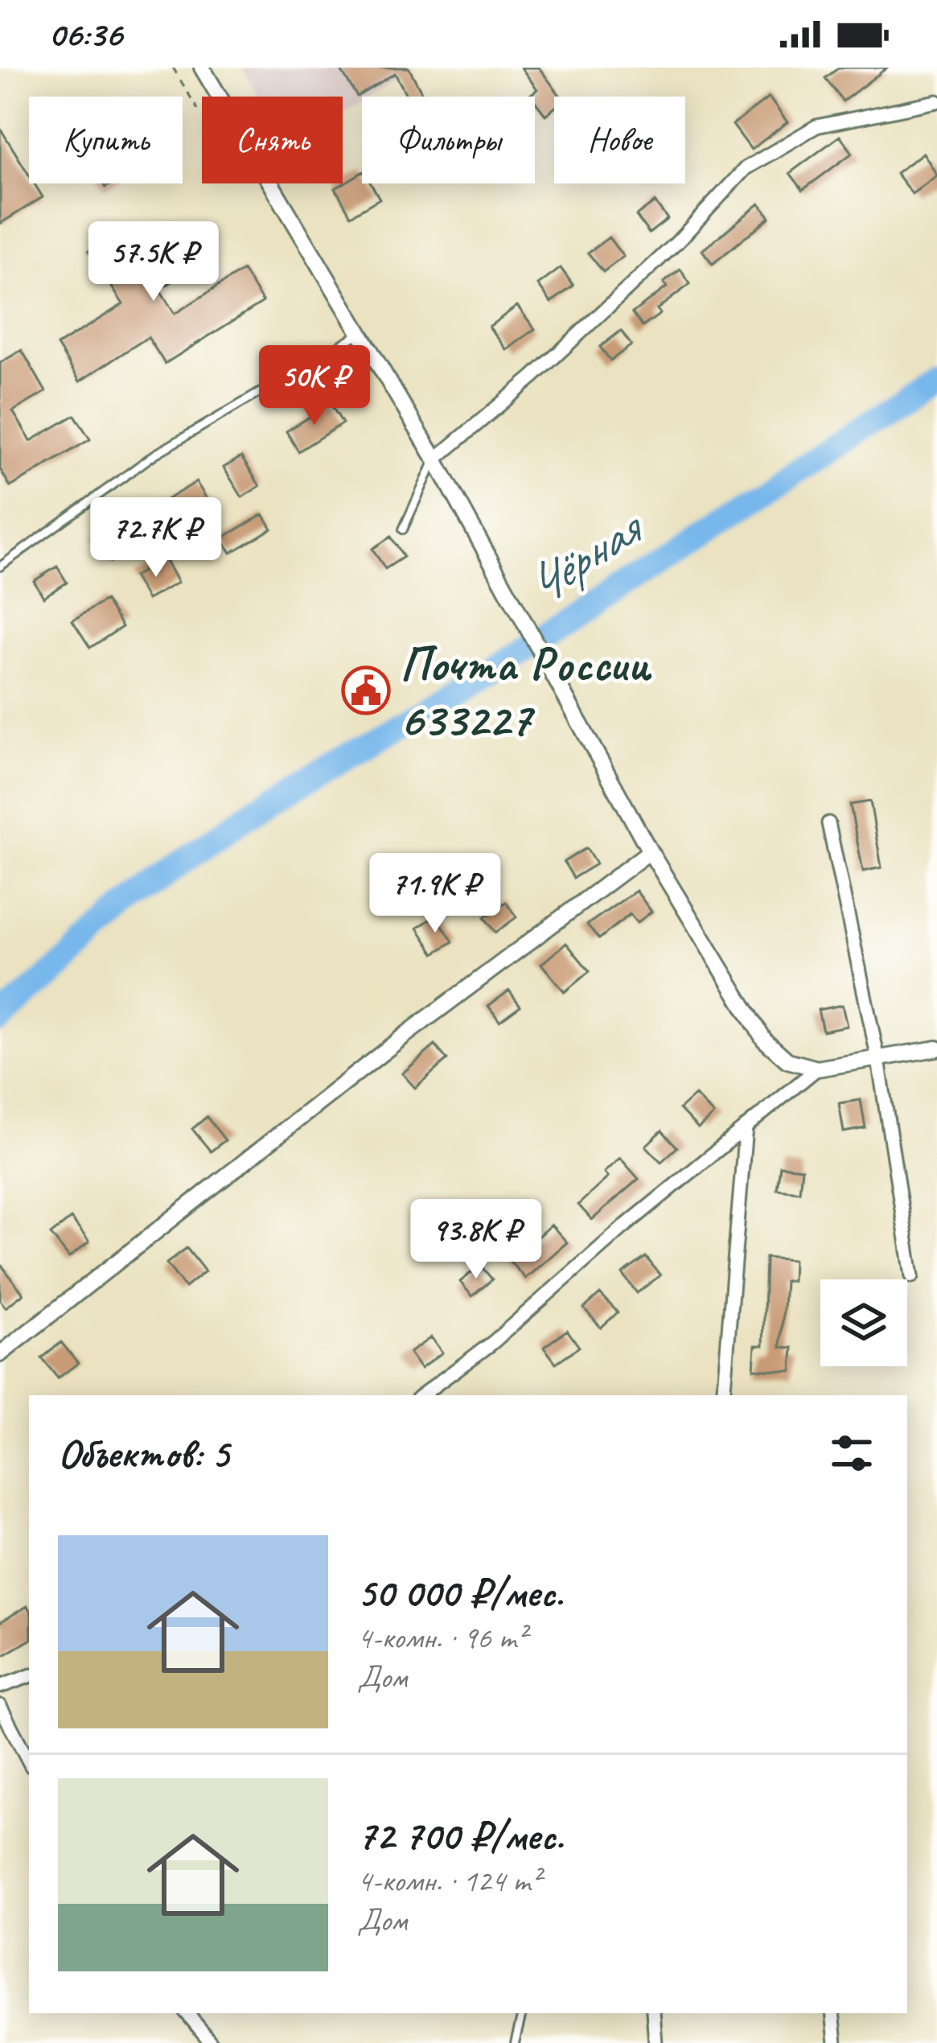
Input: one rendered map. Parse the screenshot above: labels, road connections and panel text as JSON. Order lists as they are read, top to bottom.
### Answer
{
  "water": ["Чёрная"],
  "places": {
    "public building": ["Почта России 633227"]
  },
  "page": {
    "status": "06:36",
    "chip": [
      "Купить",
      "Снять",
      "Фильтры",
      "Новое"
    ],
    "price": [
      "57.5K ₽",
      "50K ₽",
      "72.7K ₽",
      "71.9K ₽",
      "93.8K ₽"
    ],
    "heading": "Объектов: 5",
    "list": [
      {
        "name": "50 000 ₽/мес.",
        "note": "4-комн. · 96 m² · Дом"
      },
      {
        "name": "72 700 ₽/мес.",
        "note": "4-комн. · 124 m² · Дом"
      }
    ]
  }
}
